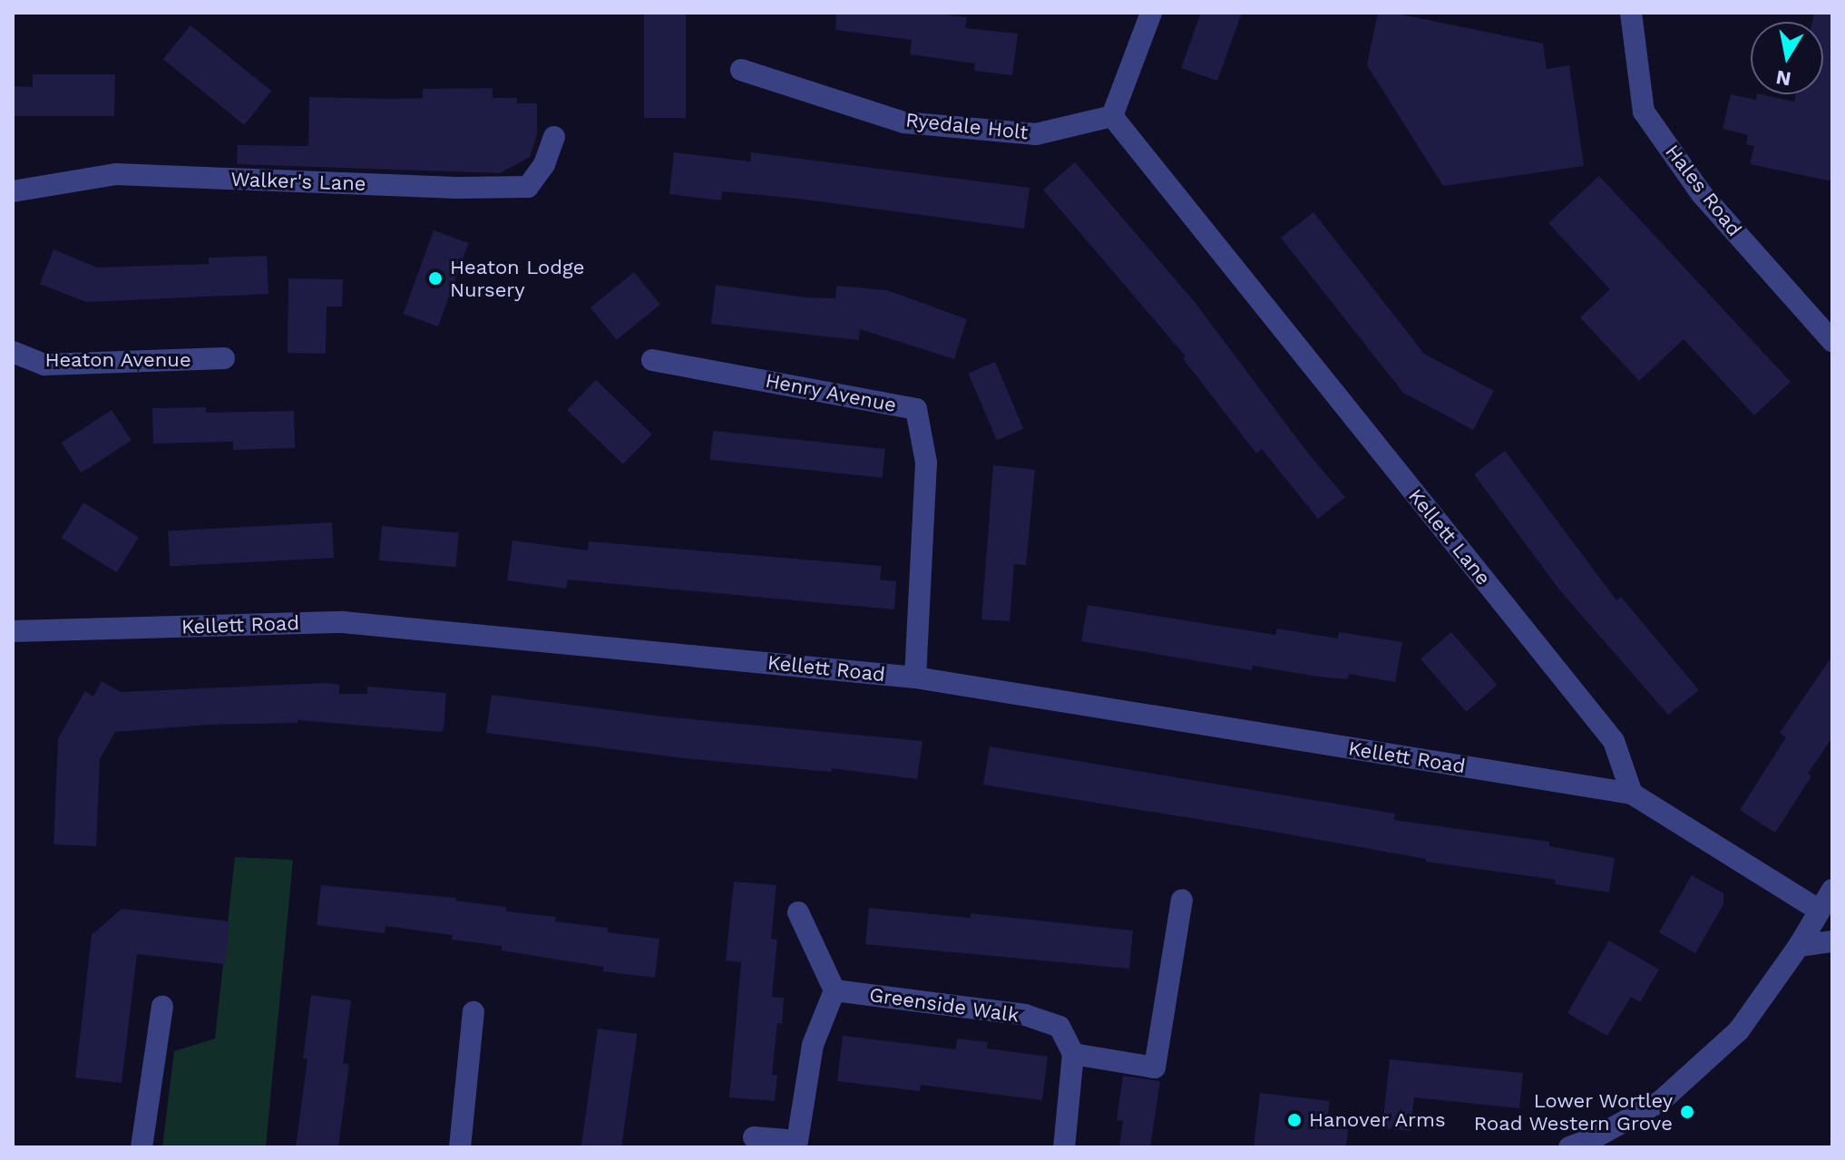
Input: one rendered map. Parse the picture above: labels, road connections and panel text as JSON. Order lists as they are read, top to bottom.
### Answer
{
  "streets": {
    "street": [
      "Ryedale Holt",
      "Walker's Lane",
      "Hales Road",
      "Heaton Avenue",
      "Henry Avenue",
      "Kellett Lane",
      "Kellett Road",
      "Greenside Walk"
    ]
  },
  "crossings": [
    ["Ryedale Holt", "Kellett Lane"],
    ["Henry Avenue", "Kellett Road"],
    ["Kellett Lane", "Kellett Road"]
  ],
  "places": ["Heaton Lodge Nursery", "Lower Wortley Road Western Grove", "Hanover Arms"],
  "north": "bottom"
}
